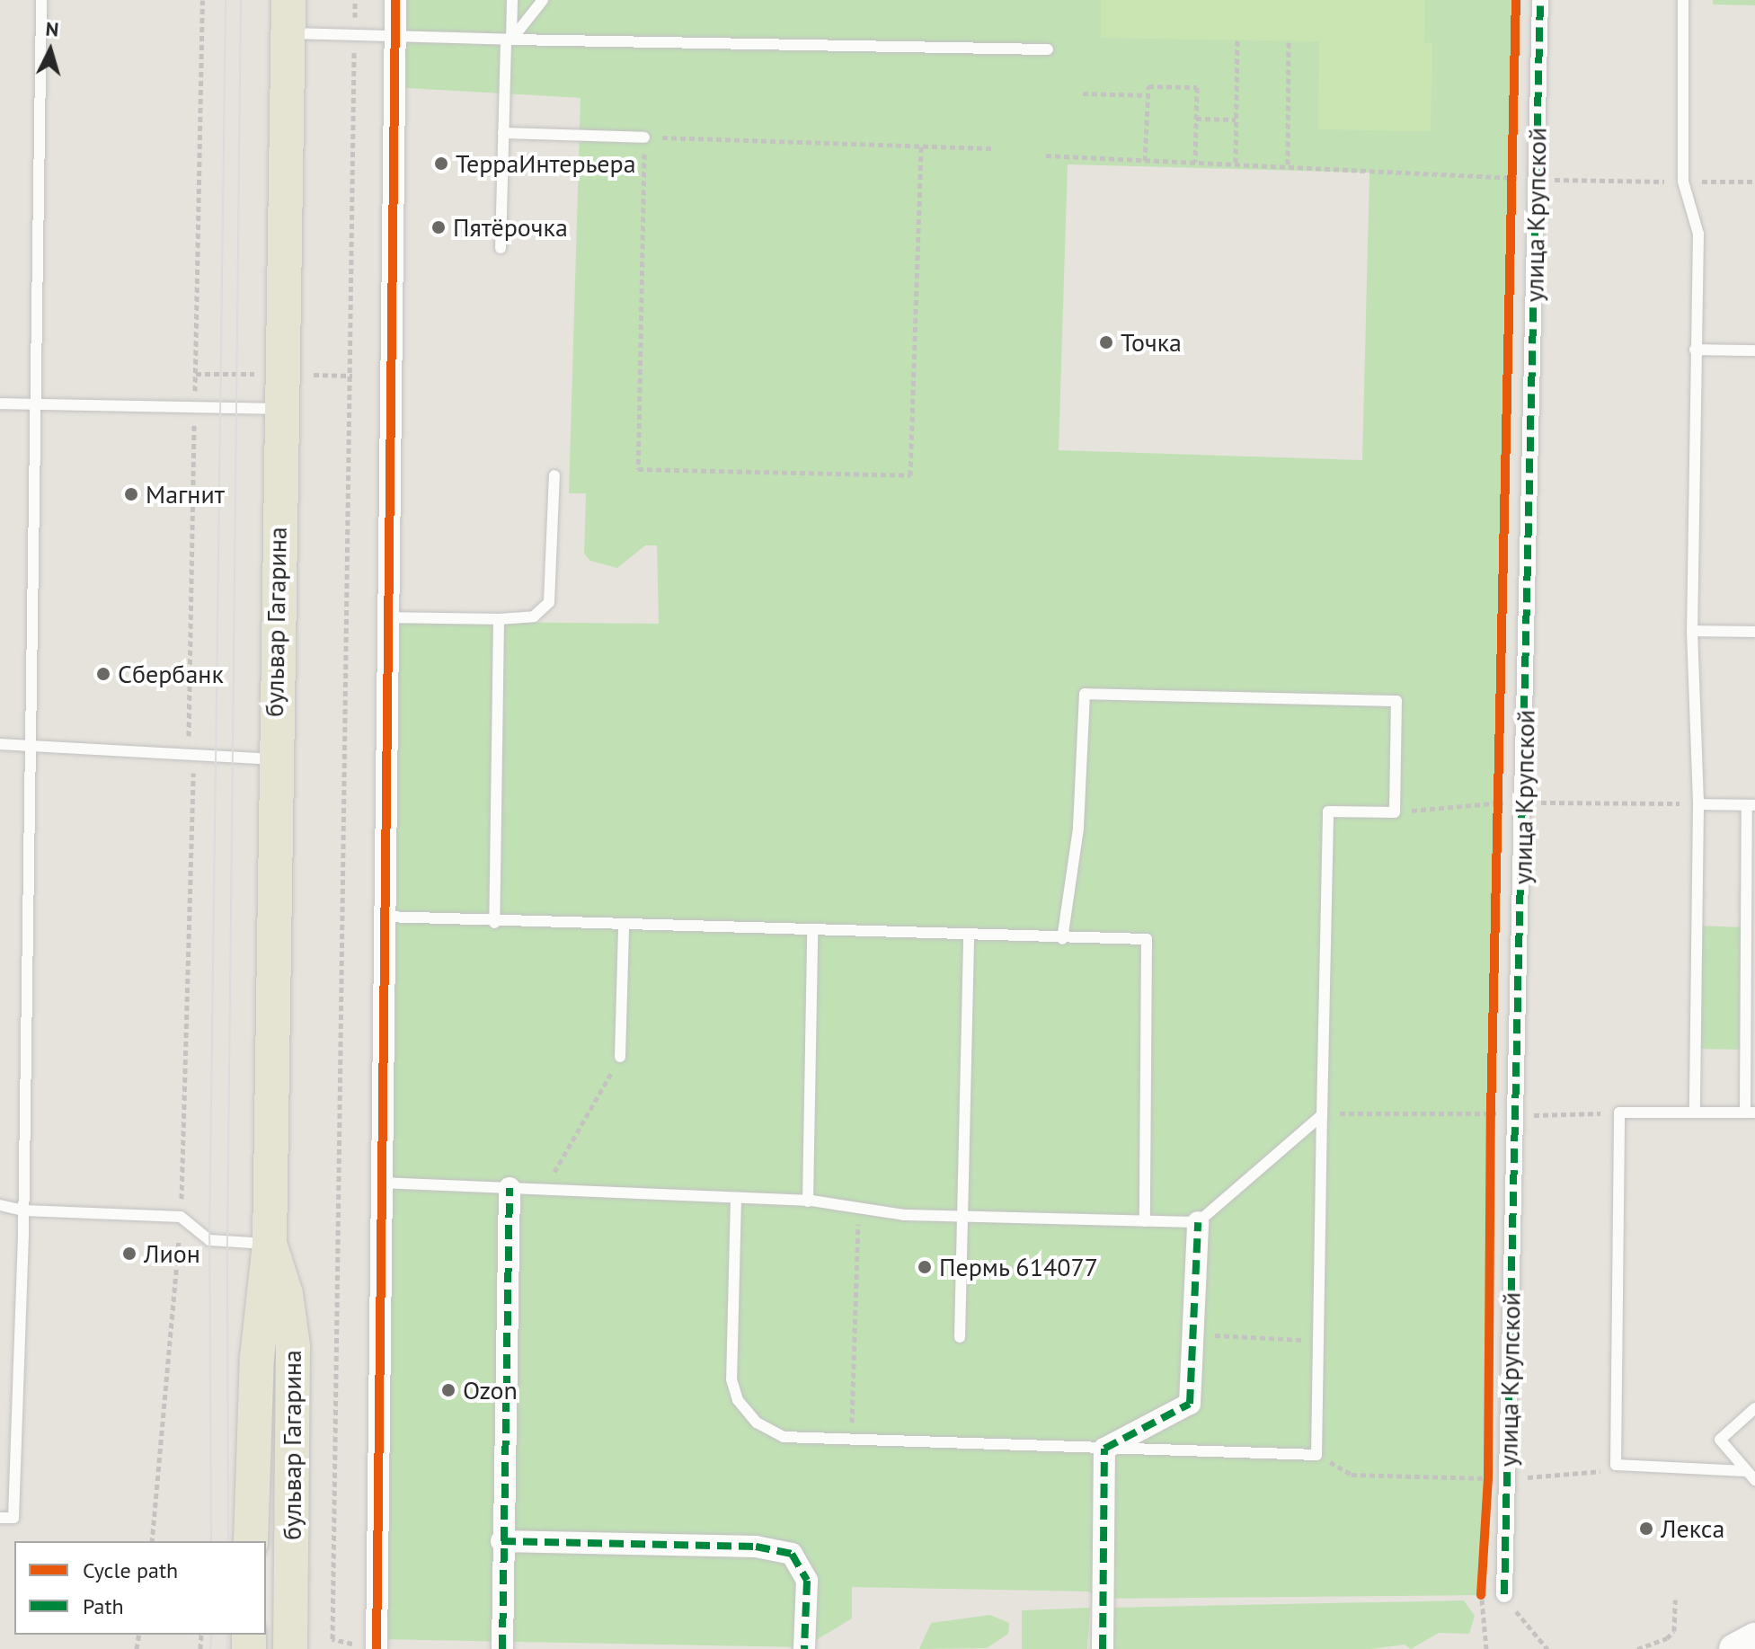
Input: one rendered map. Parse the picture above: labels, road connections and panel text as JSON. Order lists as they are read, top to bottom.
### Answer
{
  "streets": {
    "main road": ["бульвар Гагарина"],
    "street": ["улица Крупской"]
  },
  "places": [
    "ТерраИнтерьера",
    "Пятёрочка",
    "Точка",
    "Магнит",
    "Сбербанк",
    "Лион",
    "Пермь 614077",
    "Ozon",
    "Лекса"
  ],
  "legend": ["Cycle path", "Path"],
  "north": "top"
}
